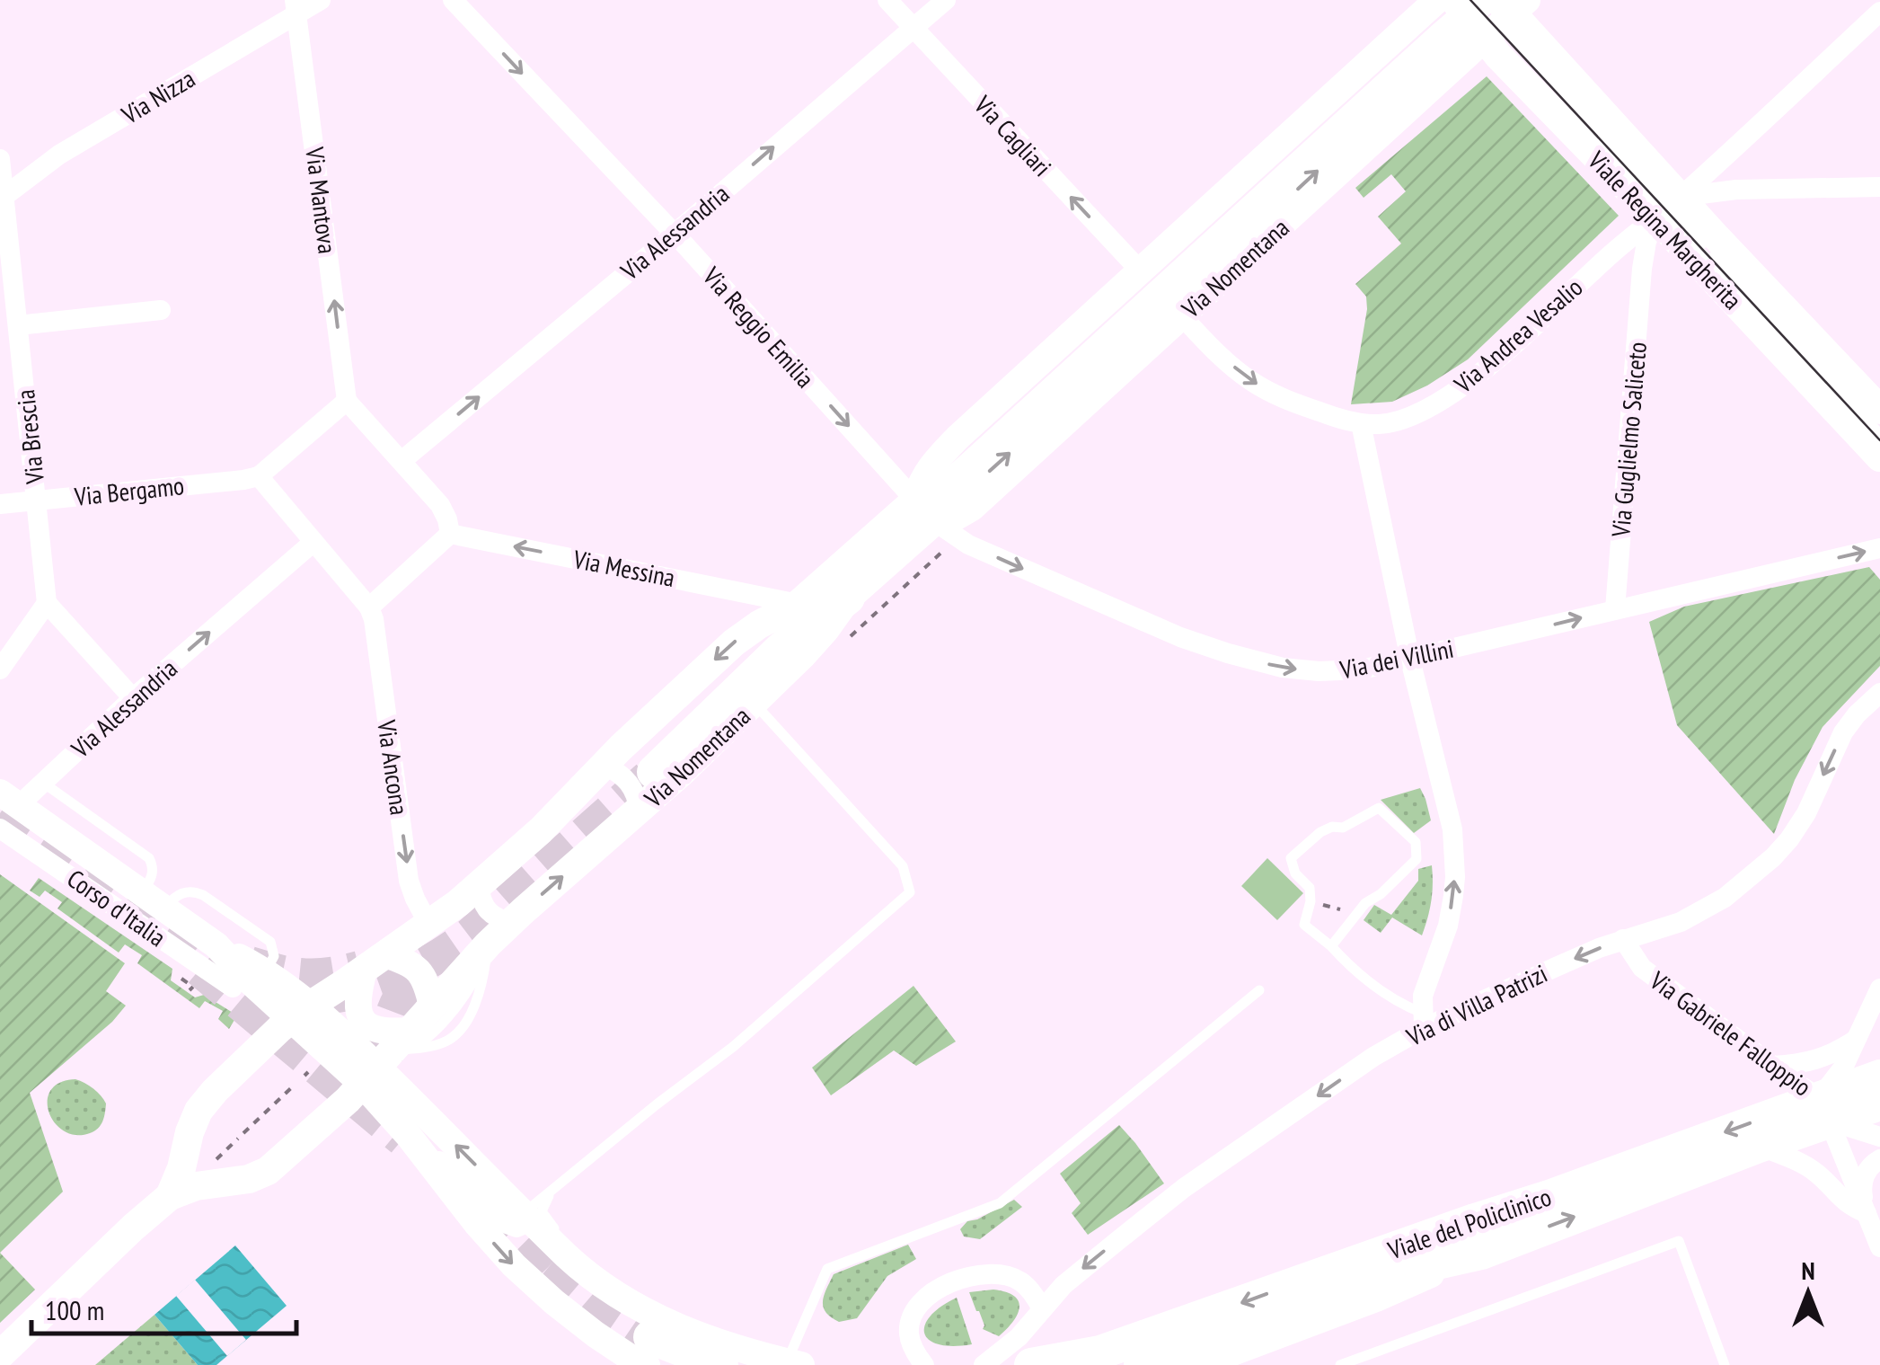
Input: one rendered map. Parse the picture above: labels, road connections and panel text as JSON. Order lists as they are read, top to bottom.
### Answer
{
  "streets": {
    "main road": ["Viale Regina Margherita", "Via Nomentana", "Viale del Policlinico"],
    "street": [
      "Via Nizza",
      "Via Cagliari",
      "Via Mantova",
      "Via Alessandria",
      "Via Reggio Emilia",
      "Via Andrea Vesalio",
      "Via Brescia",
      "Via Guglielmo Saliceto",
      "Via Bergamo",
      "Via Messina",
      "Via dei Villini",
      "Via Ancona",
      "Corso d'Italia",
      "Via di Villa Patrizi",
      "Via Gabriele Falloppio"
    ]
  },
  "crossings": [
    ["Via Nizza", "Via Mantova"],
    ["Via Nizza", "Via Brescia"],
    ["Via Cagliari", "Via Alessandria"],
    ["Via Cagliari", "Via Nomentana"],
    ["Viale Regina Margherita", "Via Nomentana"],
    ["Viale Regina Margherita", "Via Andrea Vesalio"],
    ["Viale Regina Margherita", "Via Guglielmo Saliceto"],
    ["Via Alessandria", "Via Reggio Emilia"],
    ["Via Alessandria", "Corso d'Italia"],
    ["Via Nomentana", "Via Reggio Emilia"],
    ["Via Nomentana", "Via Andrea Vesalio"],
    ["Via Nomentana", "Via Messina"],
    ["Via Nomentana", "Via dei Villini"],
    ["Via Nomentana", "Via Ancona"],
    ["Via Nomentana", "Corso d'Italia"],
    ["Via Reggio Emilia", "Via dei Villini"],
    ["Via Andrea Vesalio", "Via Guglielmo Saliceto"],
    ["Via Brescia", "Via Bergamo"],
    ["Via Guglielmo Saliceto", "Via dei Villini"],
    ["Via di Villa Patrizi", "Via Gabriele Falloppio"],
    ["Via Gabriele Falloppio", "Viale del Policlinico"]
  ],
  "one_way": [
    "Via Cagliari",
    "Via Mantova",
    "Via Alessandria",
    "Via Reggio Emilia",
    "Via Messina",
    "Via dei Villini",
    "Via Ancona",
    "Via di Villa Patrizi"
  ],
  "scale_bar": "100 m",
  "north": "top"
}
